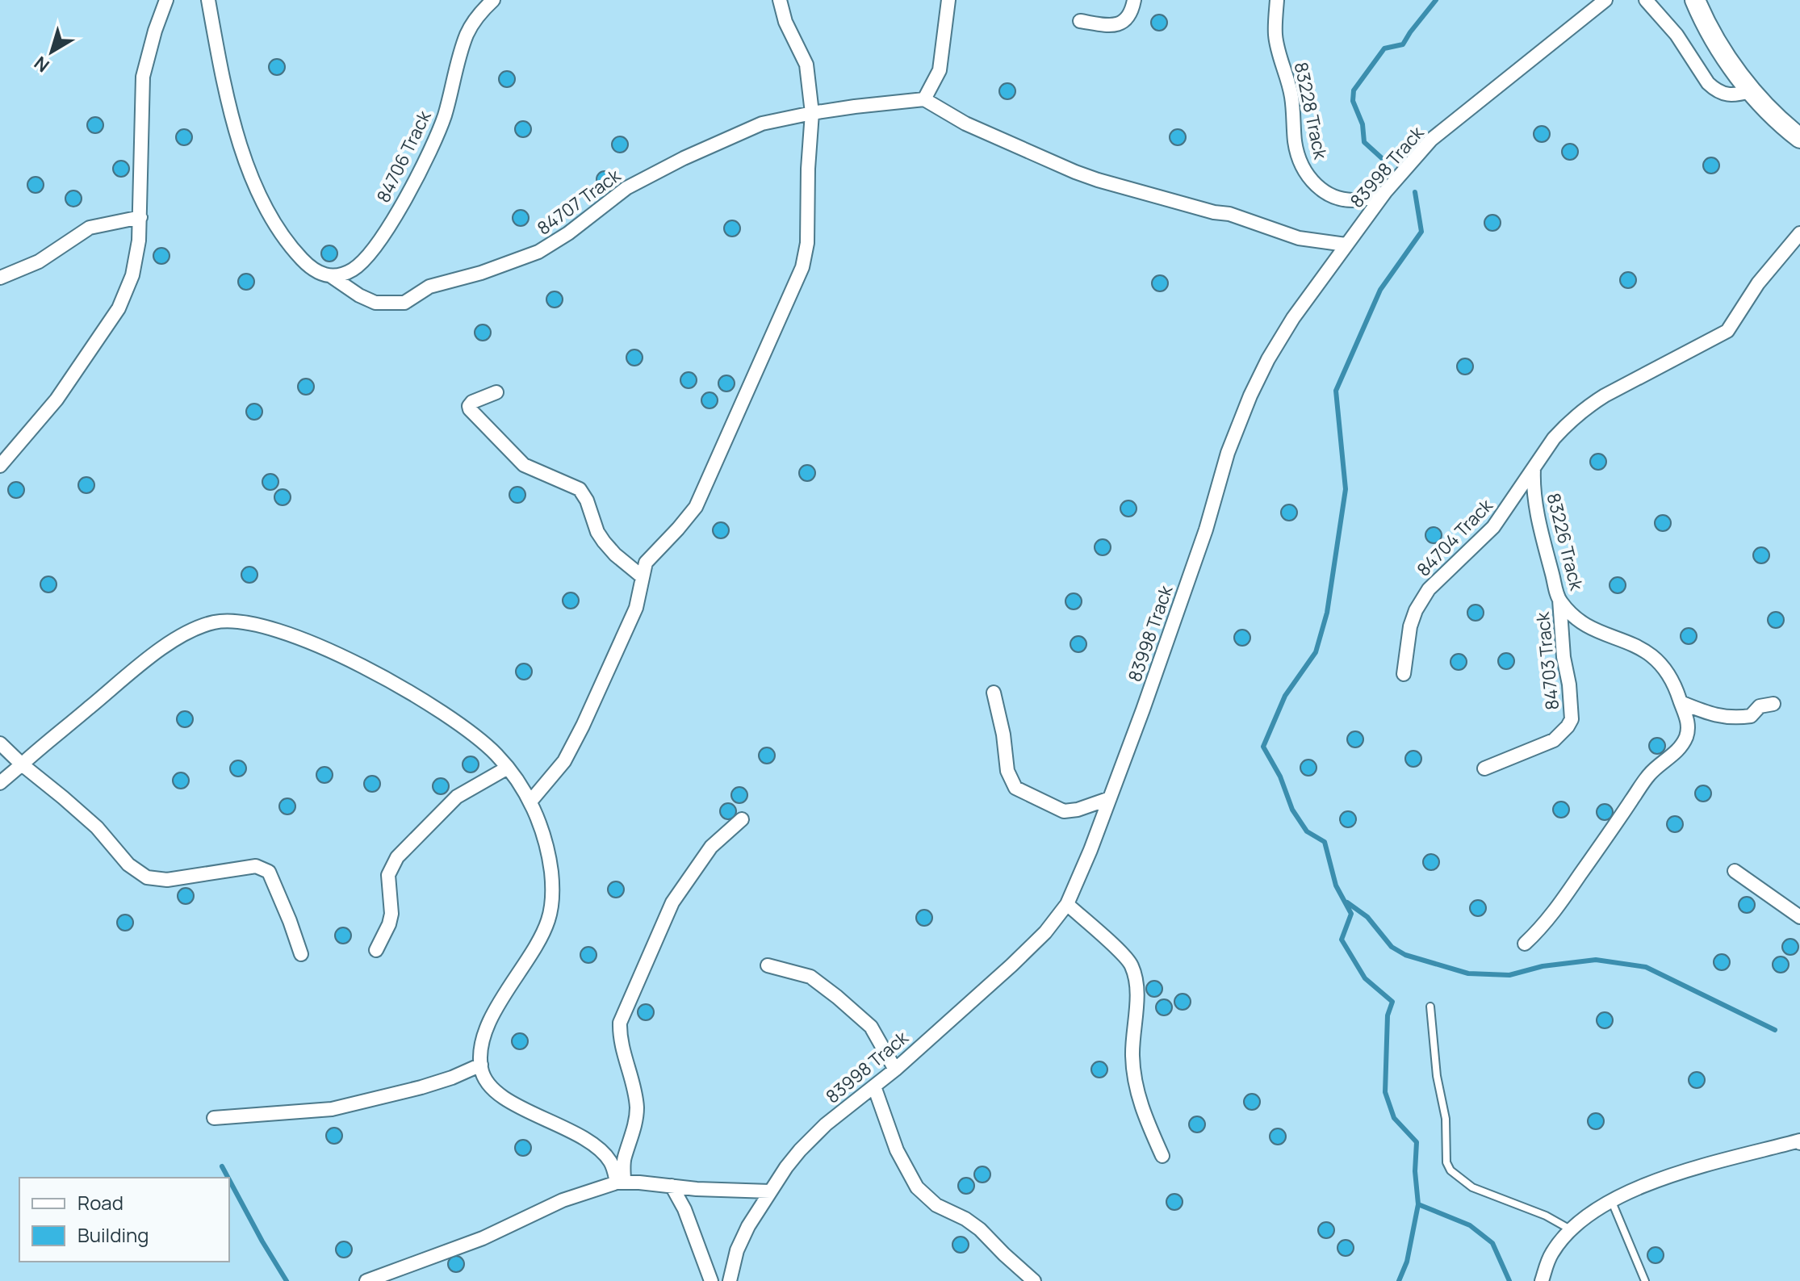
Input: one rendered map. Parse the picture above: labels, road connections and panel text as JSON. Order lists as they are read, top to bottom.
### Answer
{
  "streets": {
    "street": [
      "83228 Track",
      "84706 Track",
      "83998 Track",
      "84707 Track",
      "84704 Track",
      "83226 Track",
      "84703 Track"
    ]
  },
  "crossings": [
    ["83228 Track", "83998 Track"],
    ["84706 Track", "84707 Track"],
    ["84704 Track", "83226 Track"],
    ["83226 Track", "84703 Track"]
  ],
  "legend": ["Road", "Building"],
  "north": "bottom left"
}
